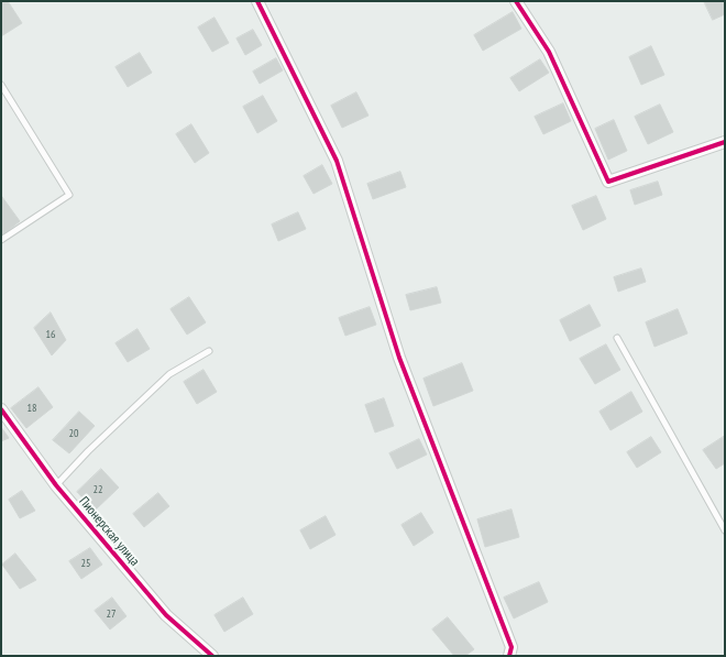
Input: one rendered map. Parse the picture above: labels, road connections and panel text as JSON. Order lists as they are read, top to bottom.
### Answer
{
  "streets": {
    "street": ["Пионерская улица"]
  },
  "house_numbers": [
    "16",
    "18",
    "20",
    "22",
    "25",
    "27"
  ]
}
